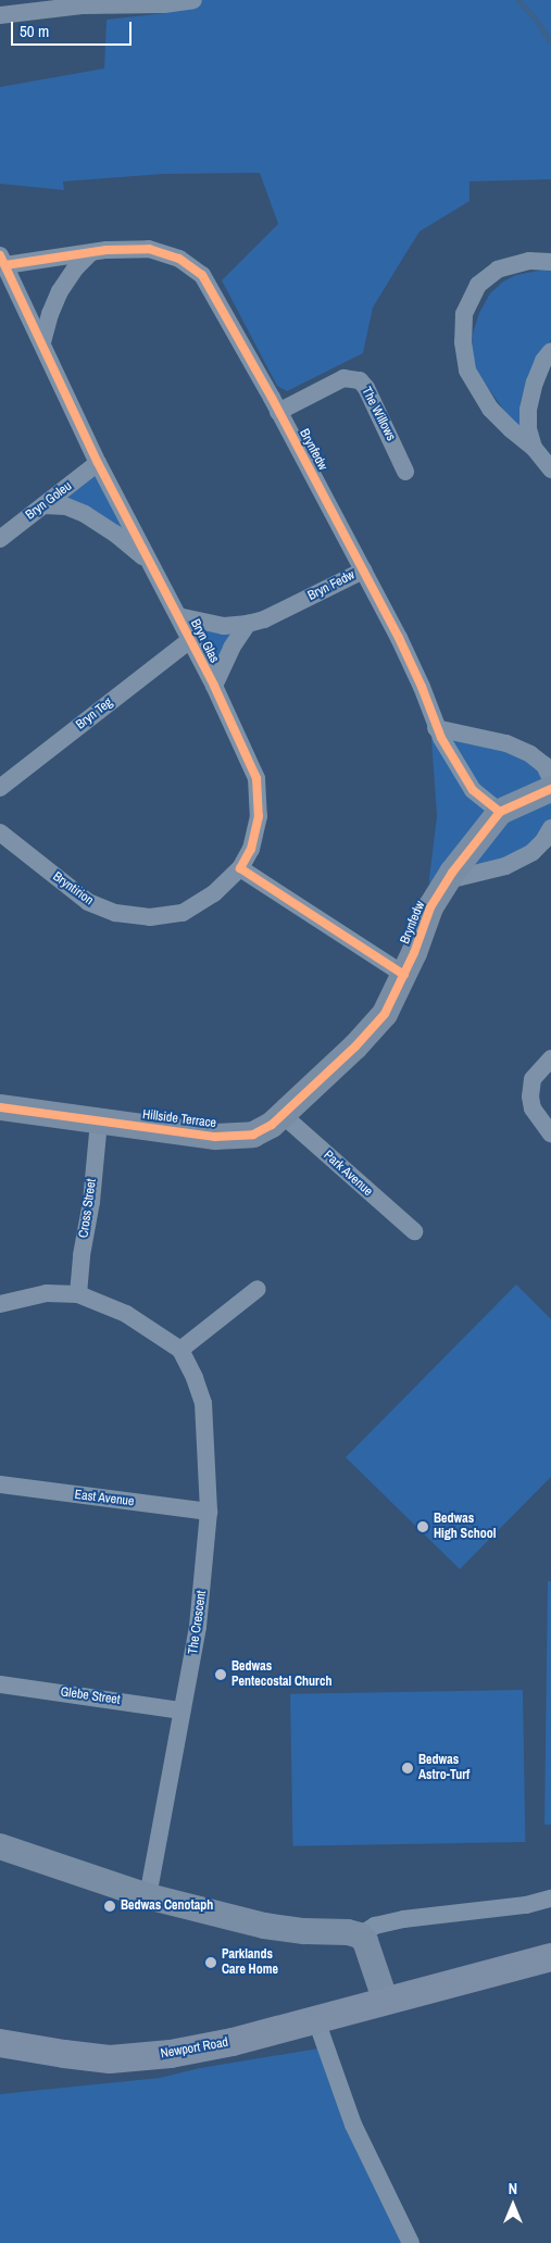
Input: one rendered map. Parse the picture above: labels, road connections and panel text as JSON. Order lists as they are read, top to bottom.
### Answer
{
  "streets": {
    "main road": ["Newport Road"],
    "street": [
      "The Willows",
      "Brynfedw",
      "Bryn Goleu",
      "Bryn Fedw",
      "Bryn Glas",
      "Bryn Teg",
      "Bryntirion",
      "Hillside Terrace",
      "Park Avenue",
      "Cross Street",
      "East Avenue",
      "The Crescent",
      "Glebe Street"
    ]
  },
  "crossings": [
    ["The Willows", "Brynfedw"],
    ["Brynfedw", "Bryn Fedw"],
    ["Brynfedw", "Bryn Glas"],
    ["Brynfedw", "Hillside Terrace"],
    ["Bryn Goleu", "Bryn Glas"],
    ["Bryn Fedw", "Bryn Glas"],
    ["Bryn Glas", "Bryn Teg"],
    ["Bryn Glas", "Bryntirion"],
    ["Hillside Terrace", "Park Avenue"],
    ["Hillside Terrace", "Cross Street"],
    ["East Avenue", "The Crescent"],
    ["The Crescent", "Glebe Street"]
  ],
  "places": [
    "Bedwas High School",
    "Bedwas Pentecostal Church",
    "Bedwas Astro-Turf",
    "Bedwas Cenotaph",
    "Parklands Care Home"
  ],
  "scale_bar": "50 m",
  "north": "top"
}
